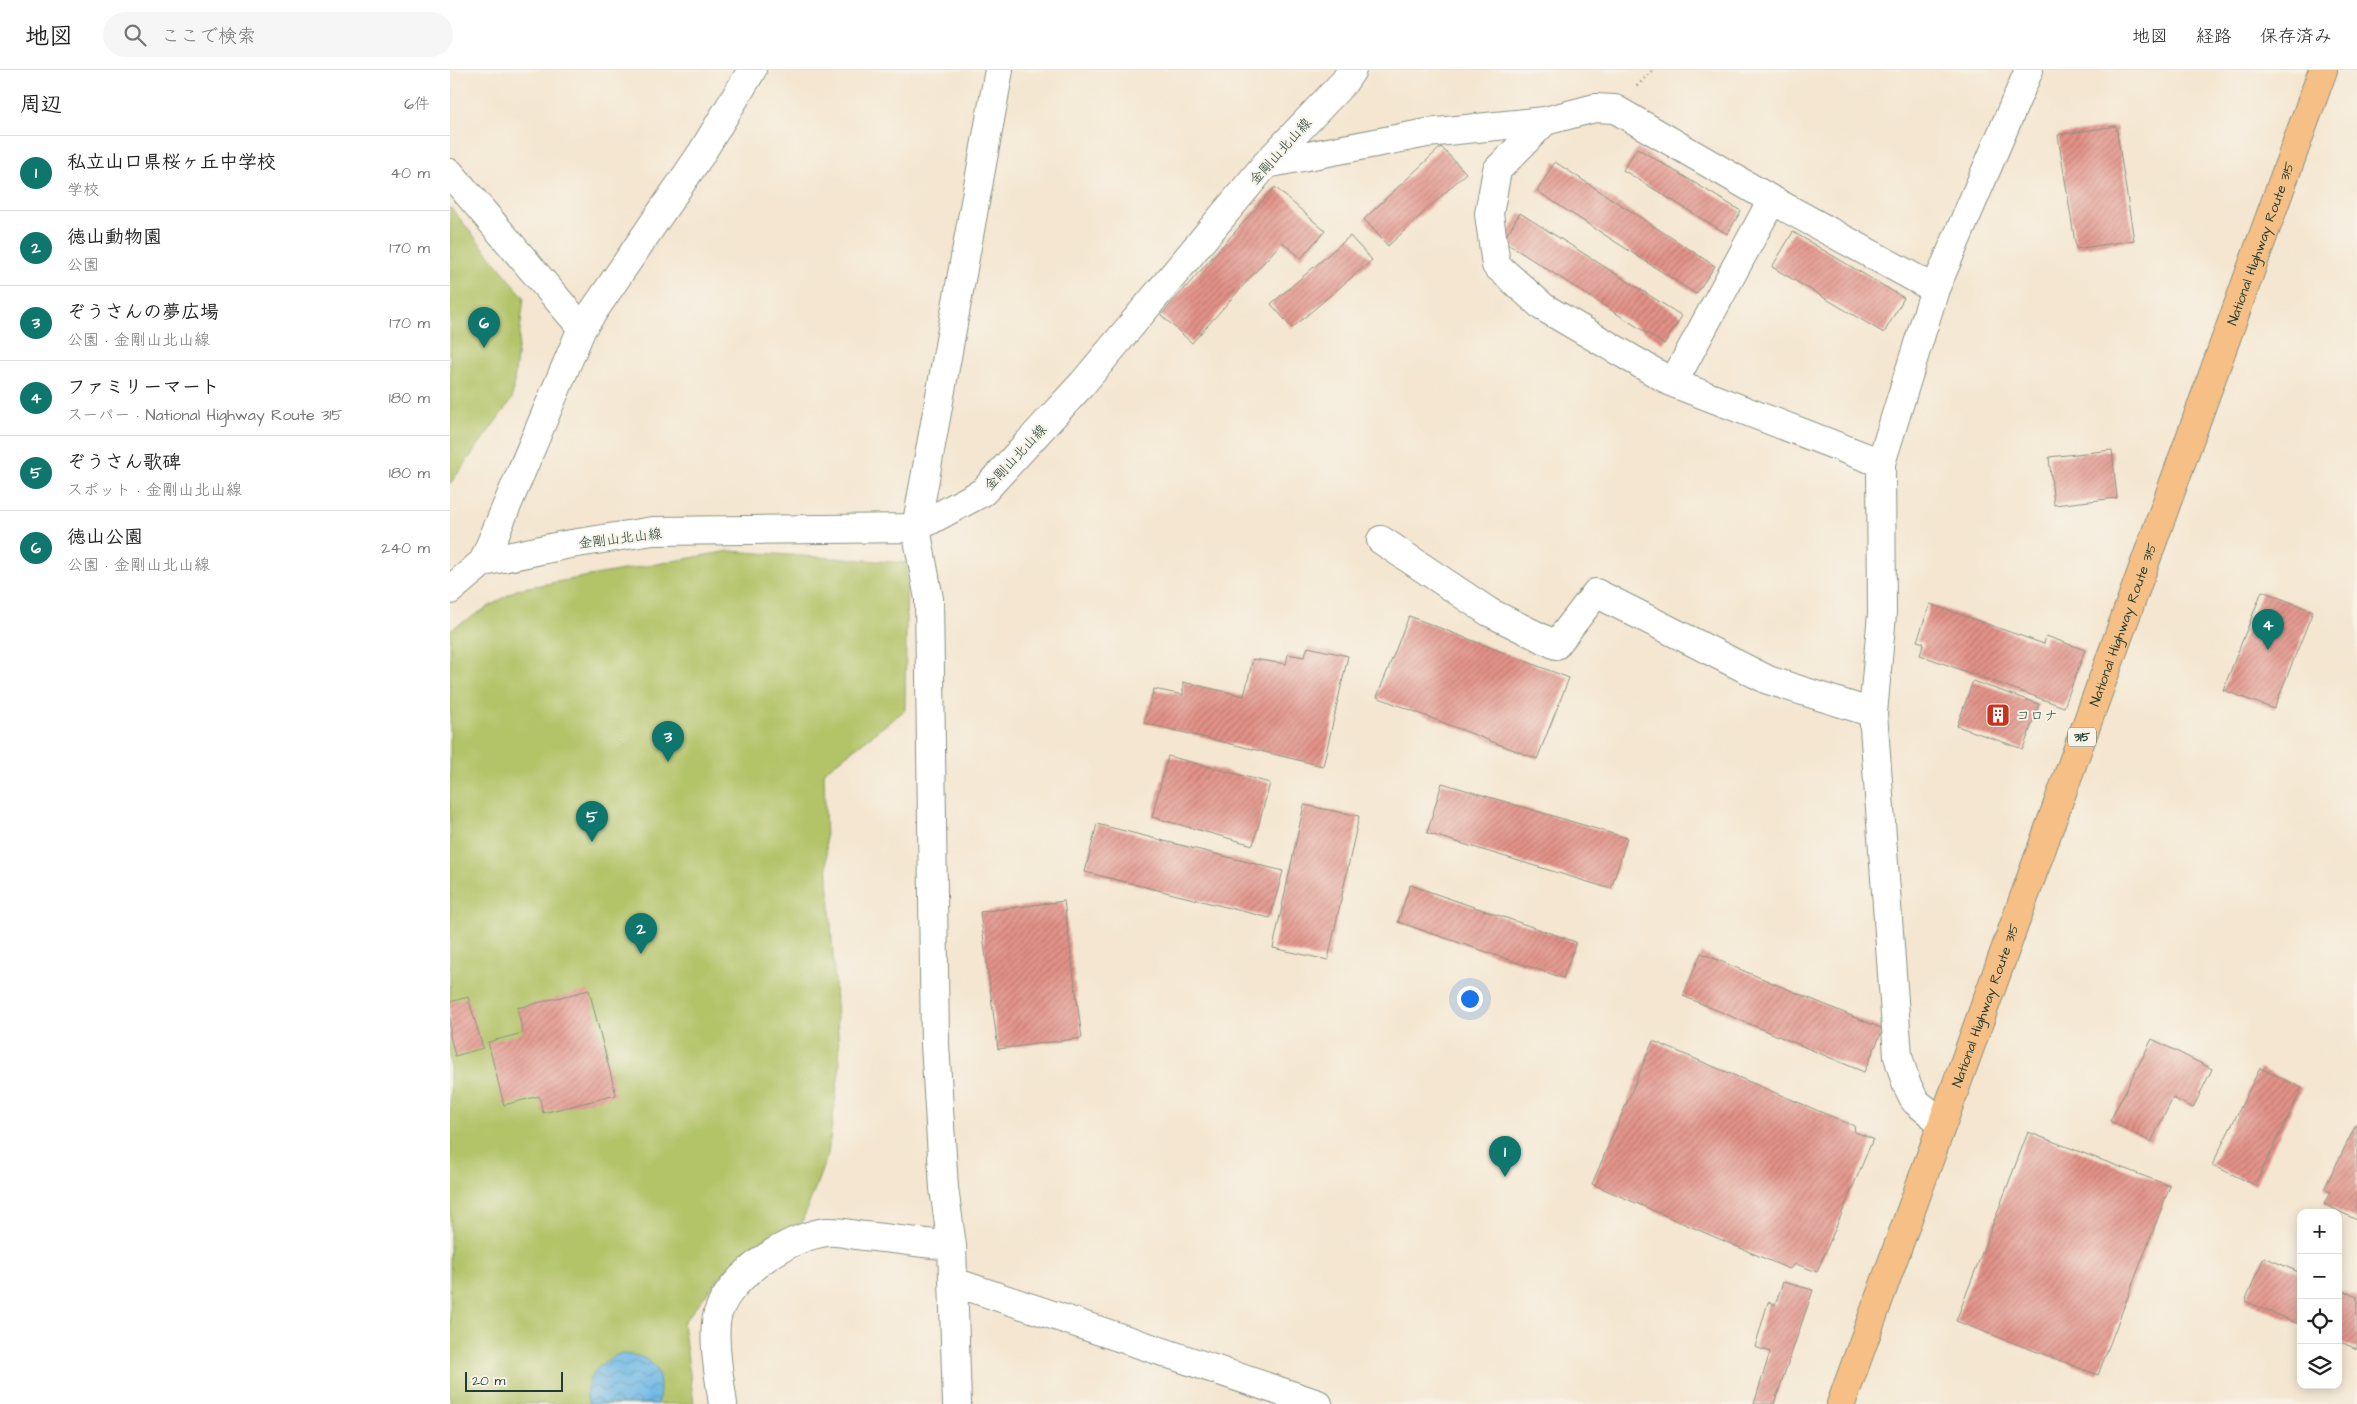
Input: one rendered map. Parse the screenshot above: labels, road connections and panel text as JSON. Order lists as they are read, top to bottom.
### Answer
{
  "streets": {
    "highway": ["National Highway Route 315", "315"],
    "street": ["金剛山北山線"]
  },
  "places": {
    "building": ["コロナ"]
  },
  "scale_bar": "20 m",
  "page": {
    "header": "地図",
    "search": "ここで検索",
    "nav": ["地図", "経路", "保存済み"],
    "heading": ["周辺", "6件"],
    "list": [
      {
        "mark": "1",
        "name": "私立山口県桜ヶ丘中学校",
        "note": "学校",
        "value": "40 m"
      },
      {
        "mark": "2",
        "name": "徳山動物園",
        "note": "公園",
        "value": "170 m"
      },
      {
        "mark": "3",
        "name": "ぞうさんの夢広場",
        "note": "公園 · 金剛山北山線",
        "value": "170 m"
      },
      {
        "mark": "4",
        "name": "ファミリーマート",
        "note": "スーパー · National Highway Route 315",
        "value": "180 m"
      },
      {
        "mark": "5",
        "name": "ぞうさん歌碑",
        "note": "スポット · 金剛山北山線",
        "value": "180 m"
      },
      {
        "mark": "6",
        "name": "徳山公園",
        "note": "公園 · 金剛山北山線",
        "value": "240 m"
      }
    ],
    "pins": [
      "6",
      "4",
      "3",
      "5",
      "2",
      "1"
    ],
    "map_buttons": ["+", "−"],
    "scale": "20 m"
  }
}
